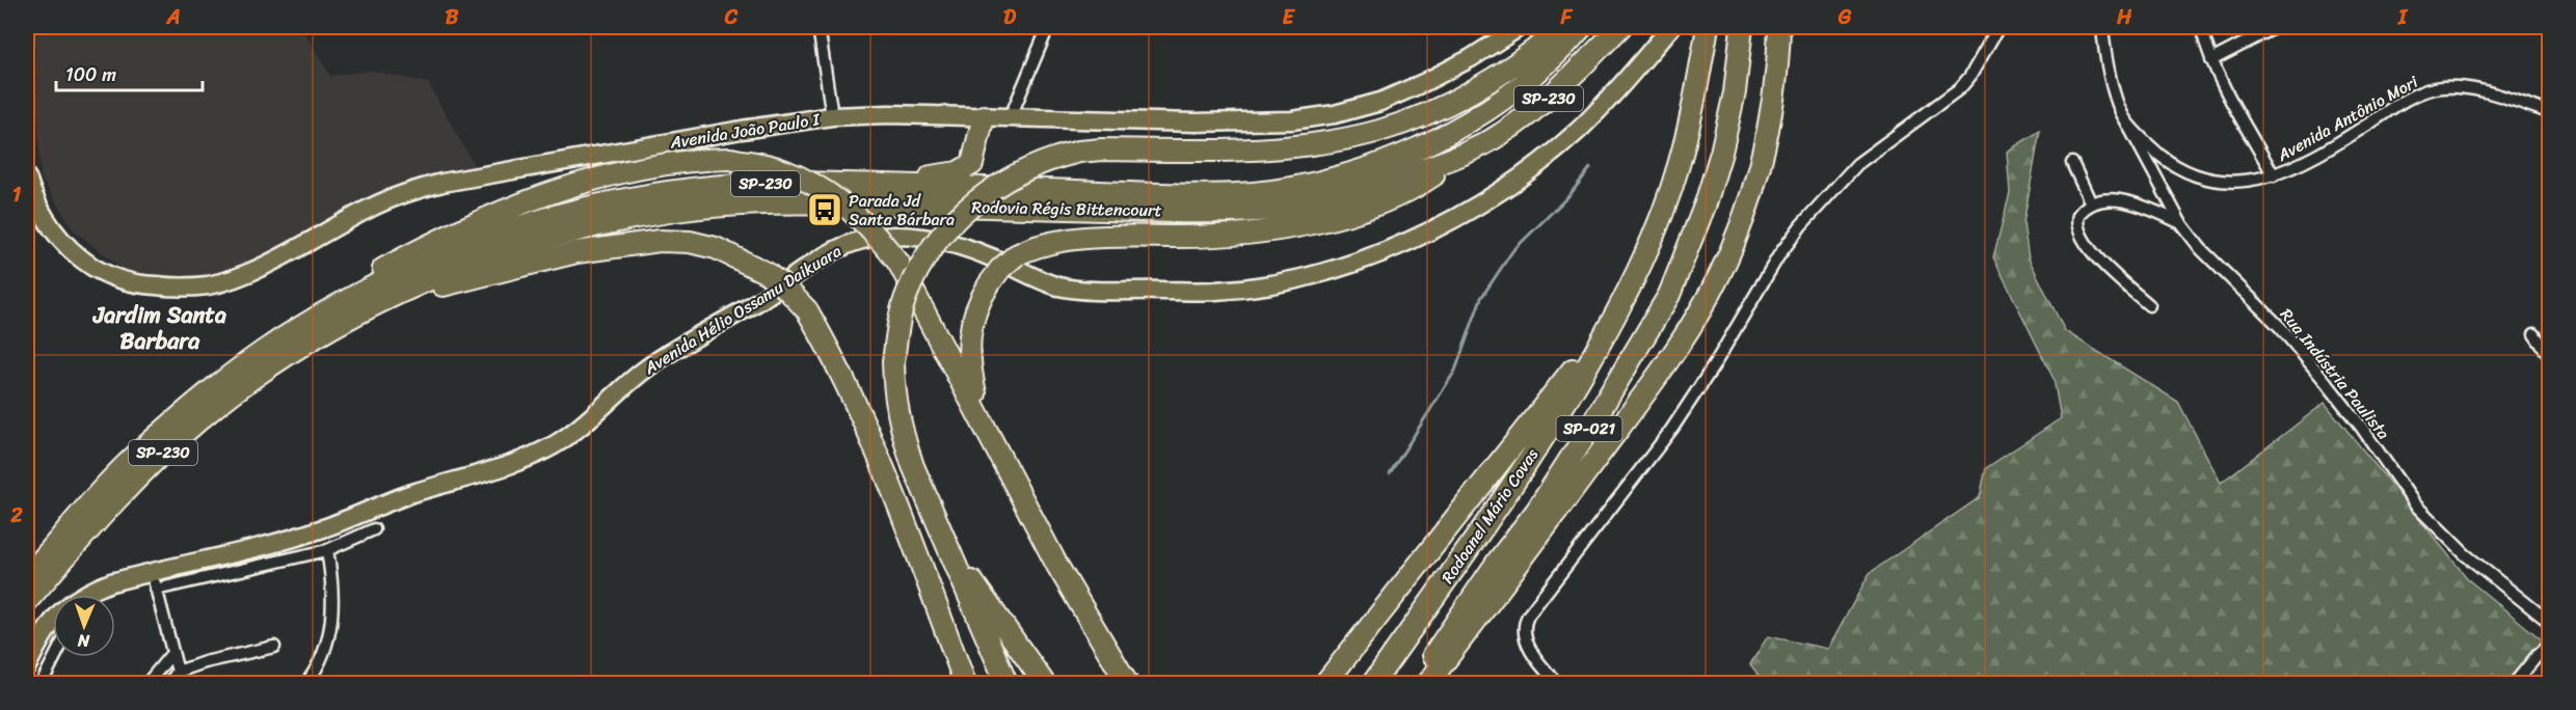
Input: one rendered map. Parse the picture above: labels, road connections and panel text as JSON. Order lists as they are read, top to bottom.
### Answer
{
  "streets": {
    "highway": [
      "SP-230",
      "Rodovia Régis Bittencourt",
      "SP-021",
      "Rodoanel Mário Covas"
    ],
    "main road": ["Avenida João Paulo I", "Avenida Hélio Ossamu Daikuara"],
    "street": ["Avenida Antônio Mori", "Rua Indústria Paulista"]
  },
  "crossings": [
    ["Avenida Antônio Mori", "Rua Indústria Paulista"]
  ],
  "districts": ["Jardim Santa Barbara"],
  "places": {
    "bus stop": ["Parada Jd Santa Bárbara"]
  },
  "scale_bar": "100 m",
  "north": "bottom",
  "grid": {
    "columns": [
      "A",
      "B",
      "C",
      "D",
      "E",
      "F",
      "G",
      "H",
      "I"
    ],
    "rows": ["1", "2"]
  }
}
